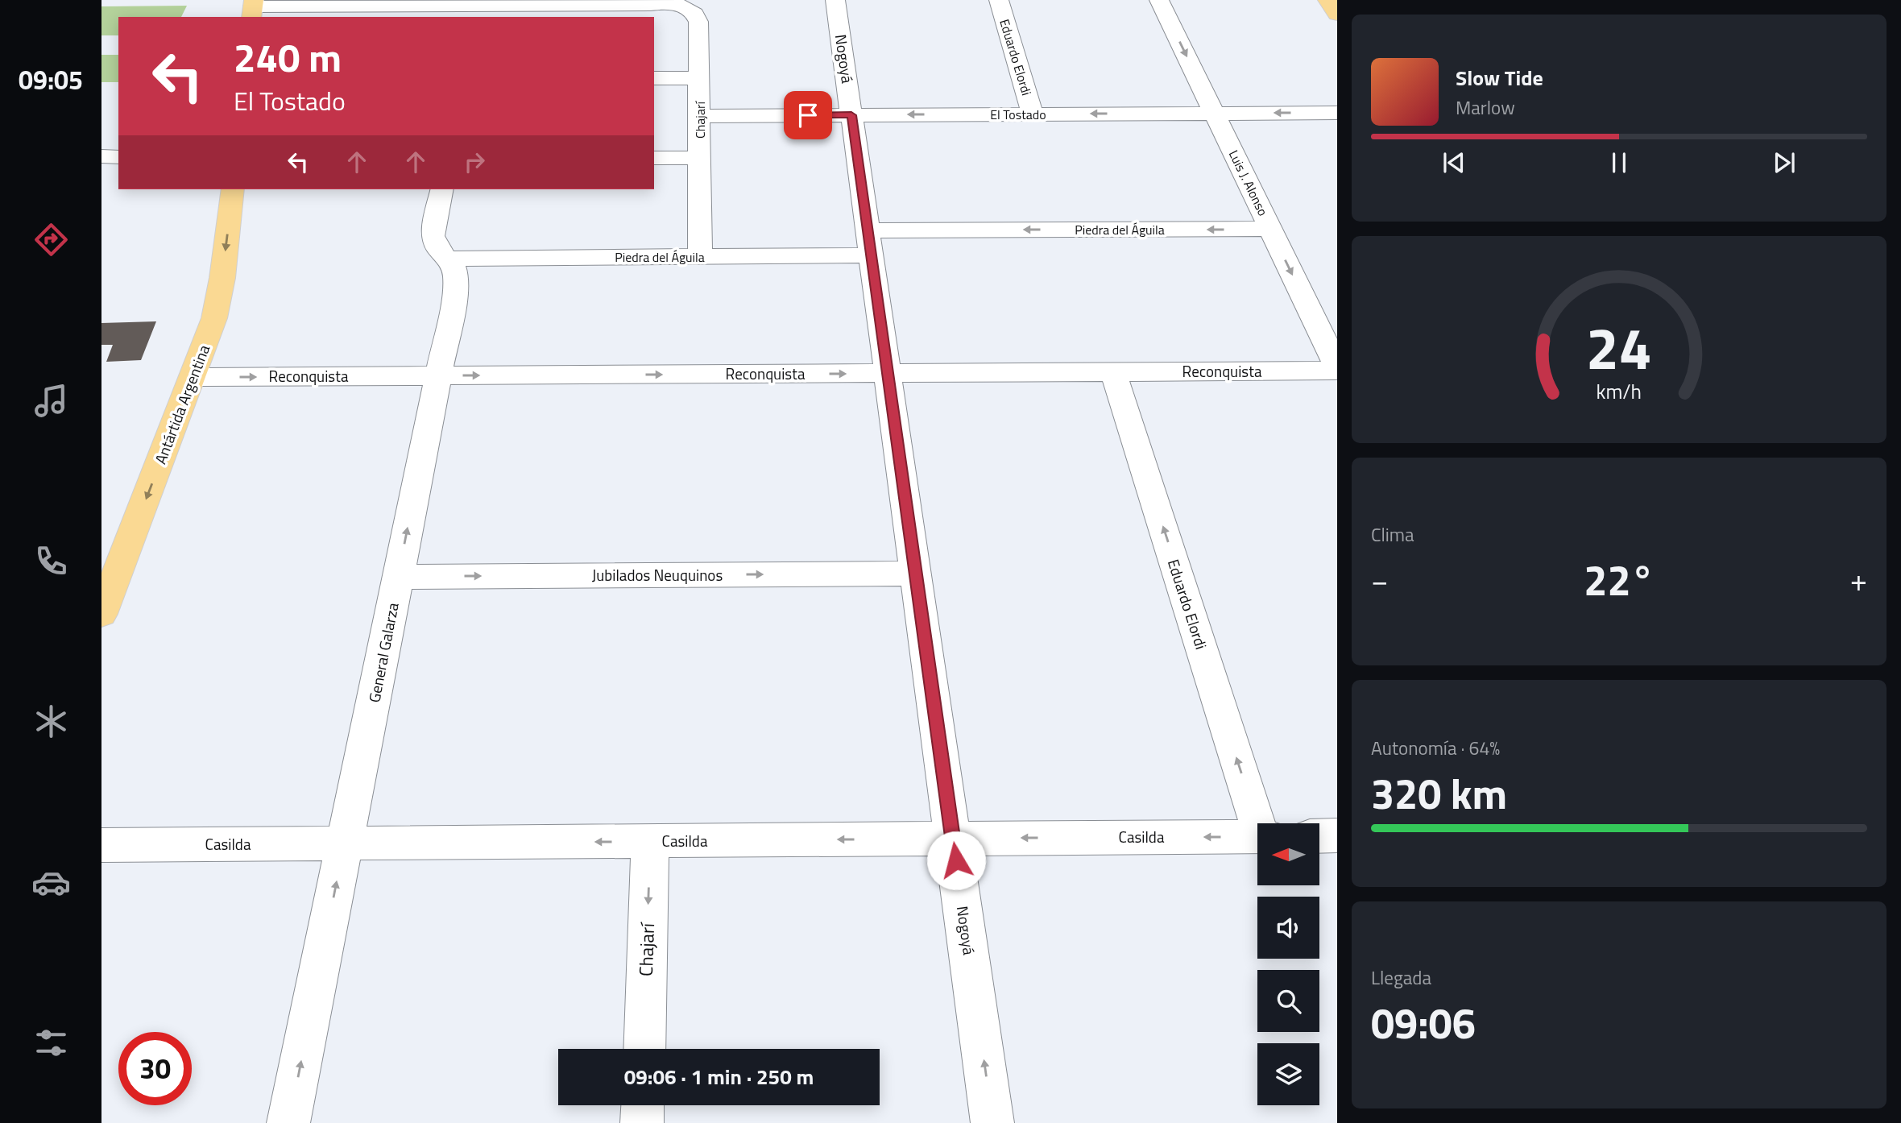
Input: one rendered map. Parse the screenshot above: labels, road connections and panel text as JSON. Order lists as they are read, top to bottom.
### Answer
{
  "streets": {
    "main road": ["Antártida Argentina"],
    "street": [
      "Eduardo Elordi",
      "Nogoyá",
      "El Tostado",
      "Chajarí",
      "Luis J. Alonso",
      "Piedra del Águila",
      "Reconquista",
      "Jubilados Neuquinos",
      "General Galarza",
      "Casilda"
    ]
  },
  "crossings": [
    ["Eduardo Elordi", "El Tostado"],
    ["Eduardo Elordi", "Reconquista"],
    ["Nogoyá", "El Tostado"],
    ["Nogoyá", "Piedra del Águila"],
    ["Nogoyá", "Reconquista"],
    ["Nogoyá", "Jubilados Neuquinos"],
    ["Nogoyá", "Casilda"],
    ["El Tostado", "Chajarí"],
    ["El Tostado", "Luis J. Alonso"],
    ["Chajarí", "Piedra del Águila"],
    ["Chajarí", "Casilda"],
    ["Luis J. Alonso", "Piedra del Águila"],
    ["Piedra del Águila", "General Galarza"],
    ["Reconquista", "Antártida Argentina"],
    ["Reconquista", "General Galarza"],
    ["Jubilados Neuquinos", "General Galarza"],
    ["General Galarza", "Casilda"]
  ],
  "one_way": [
    "Eduardo Elordi",
    "El Tostado",
    "Chajarí",
    "Luis J. Alonso",
    "Piedra del Águila",
    "Reconquista",
    "Antártida Argentina",
    "Jubilados Neuquinos",
    "General Galarza",
    "Casilda"
  ],
  "north": "left",
  "page": {
    "tabs": "09:05",
    "turn": ["240 m", "El Tostado"],
    "song": ["Slow Tide", "Marlow"],
    "tile": [
      "Clima",
      ["Autonomía · 64%", "320 km"],
      ["Llegada", "09:06"]
    ],
    "heat": ["−", "22°", "+"],
    "limit": "30",
    "trip": "09:06 · 1 min · 250 m",
    "gauge": ["24", "km/h"]
  }
}
